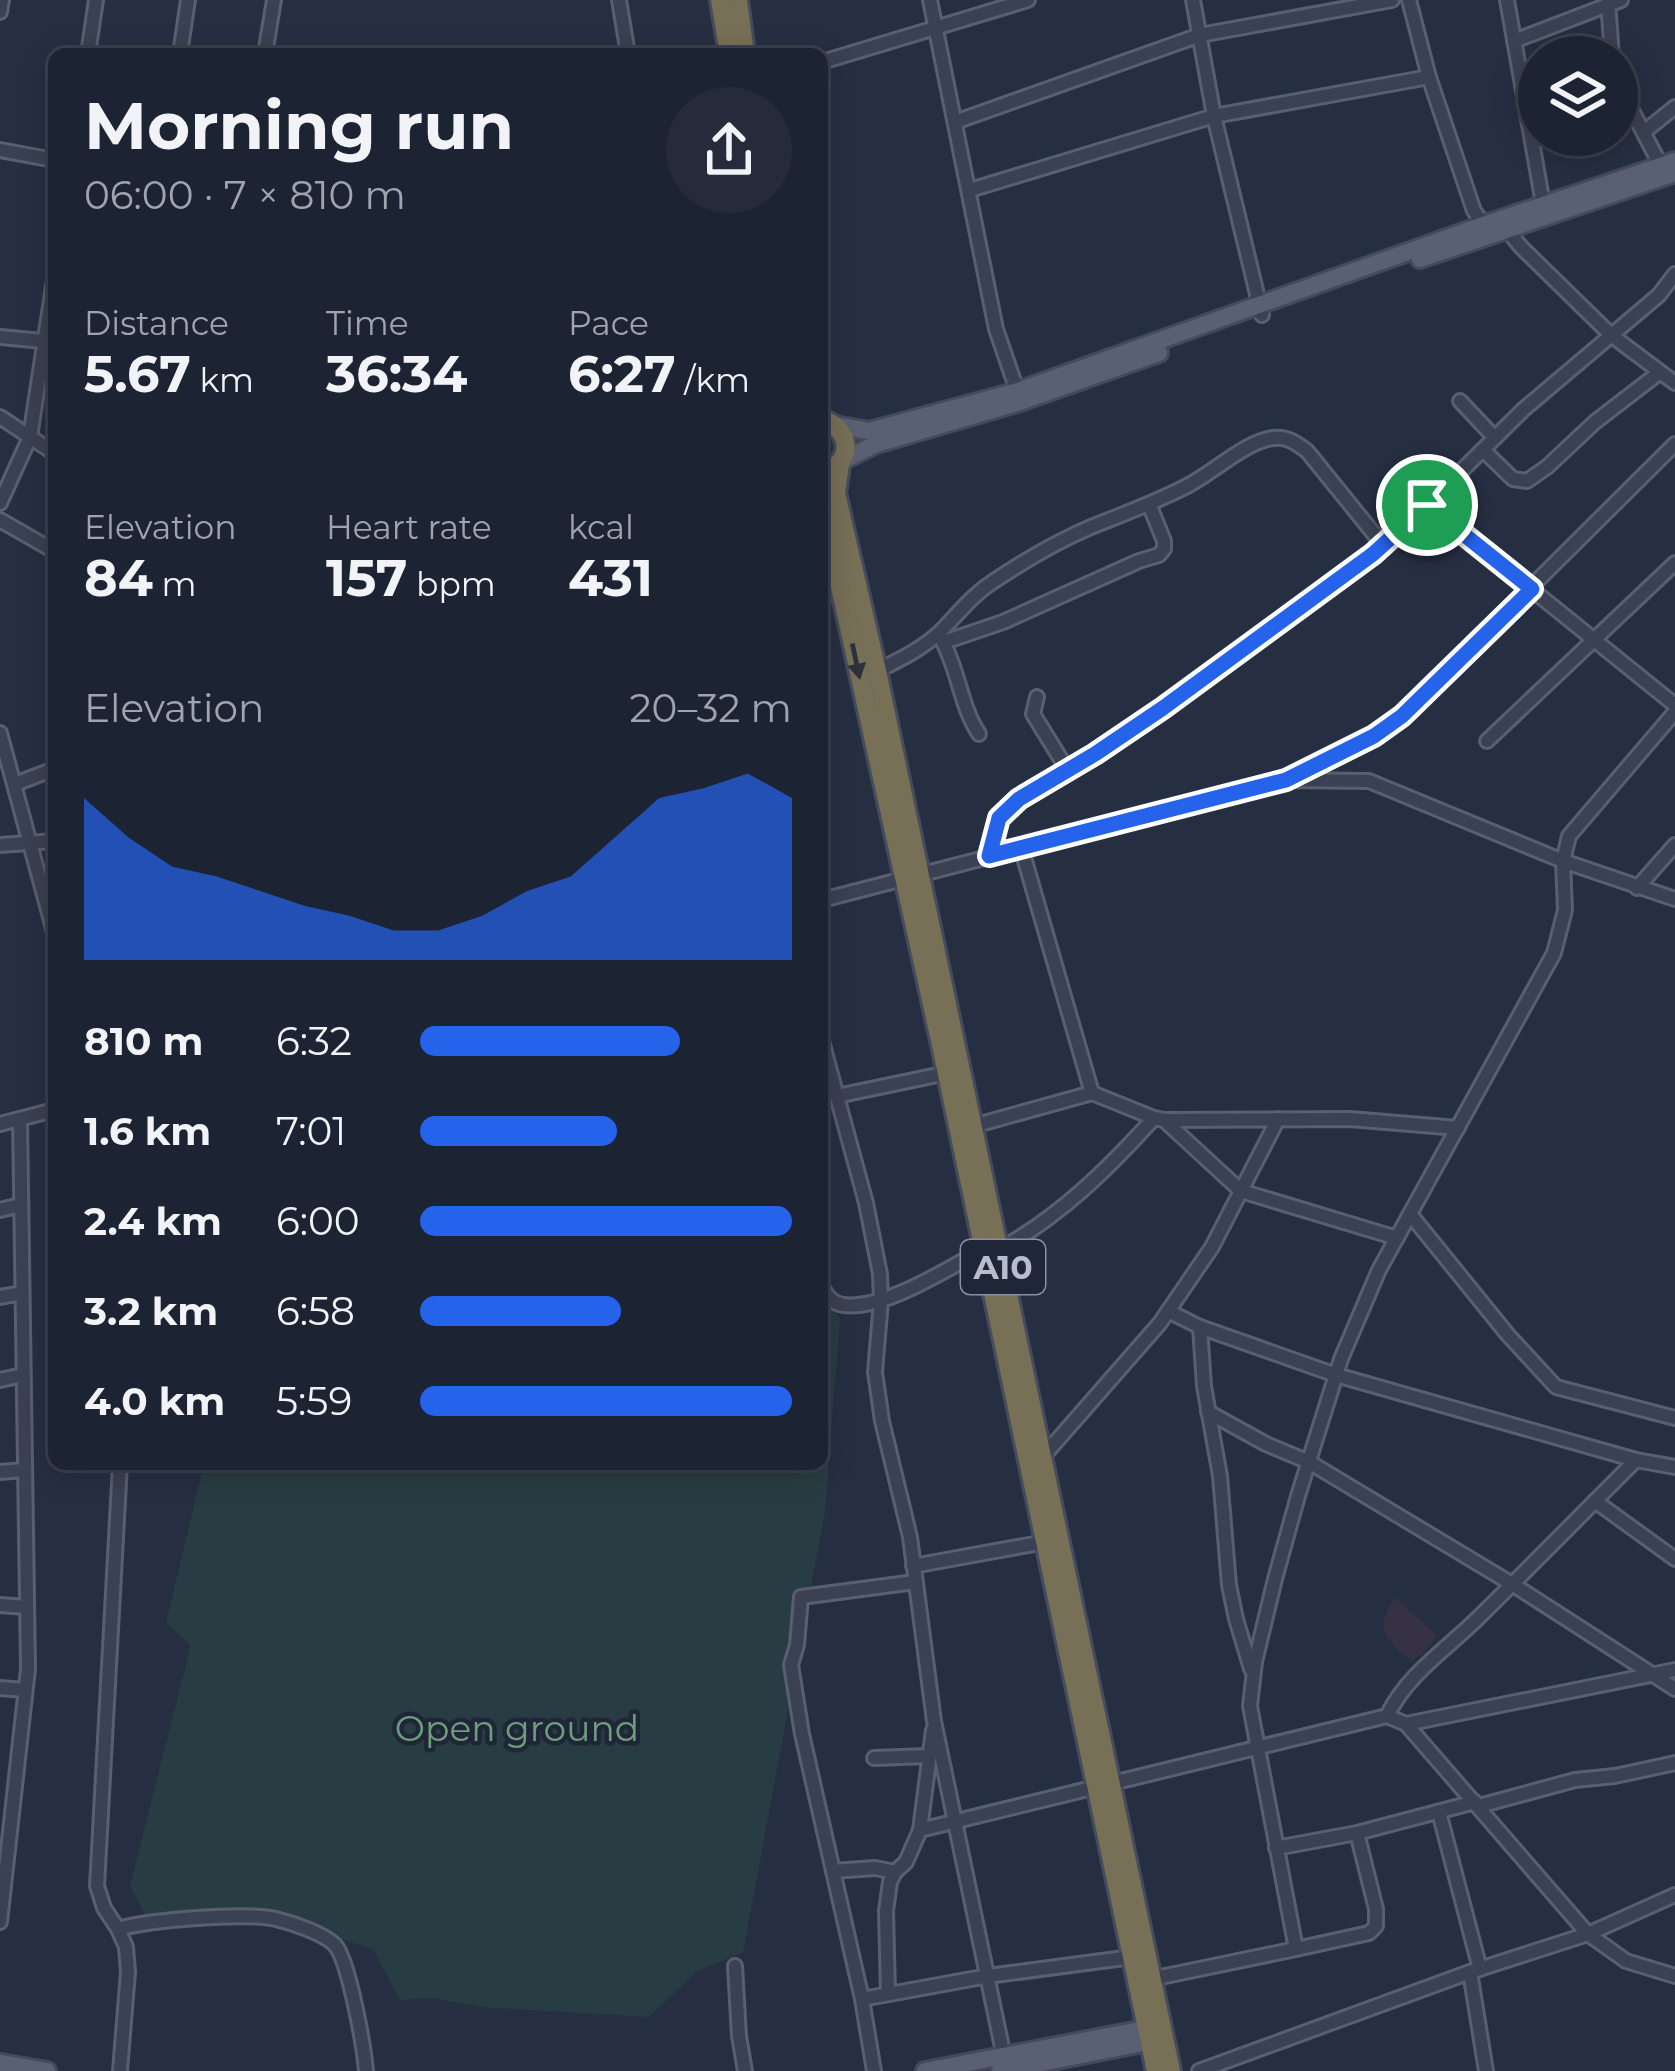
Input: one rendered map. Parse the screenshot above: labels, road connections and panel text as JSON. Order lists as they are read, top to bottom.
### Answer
{
  "streets": {
    "highway": ["A10"]
  },
  "parks": ["Open ground"],
  "page": {
    "heading": ["Morning run", "06:00 · 7 × 810 m"],
    "stats": [
      ["Distance", "5.67 km"],
      ["Time", "36:34"],
      ["Pace", "6:27 /km"],
      ["Elevation", "84 m"],
      ["Heart rate", "157 bpm"],
      ["kcal", "431"]
    ],
    "chart": ["Elevation", "20–32 m"],
    "list": [
      {
        "name": "810 m",
        "note": "6:32"
      },
      {
        "name": "1.6 km",
        "note": "7:01"
      },
      {
        "name": "2.4 km",
        "note": "6:00"
      },
      {
        "name": "3.2 km",
        "note": "6:58"
      },
      {
        "name": "4.0 km",
        "note": "5:59"
      }
    ]
  }
}
